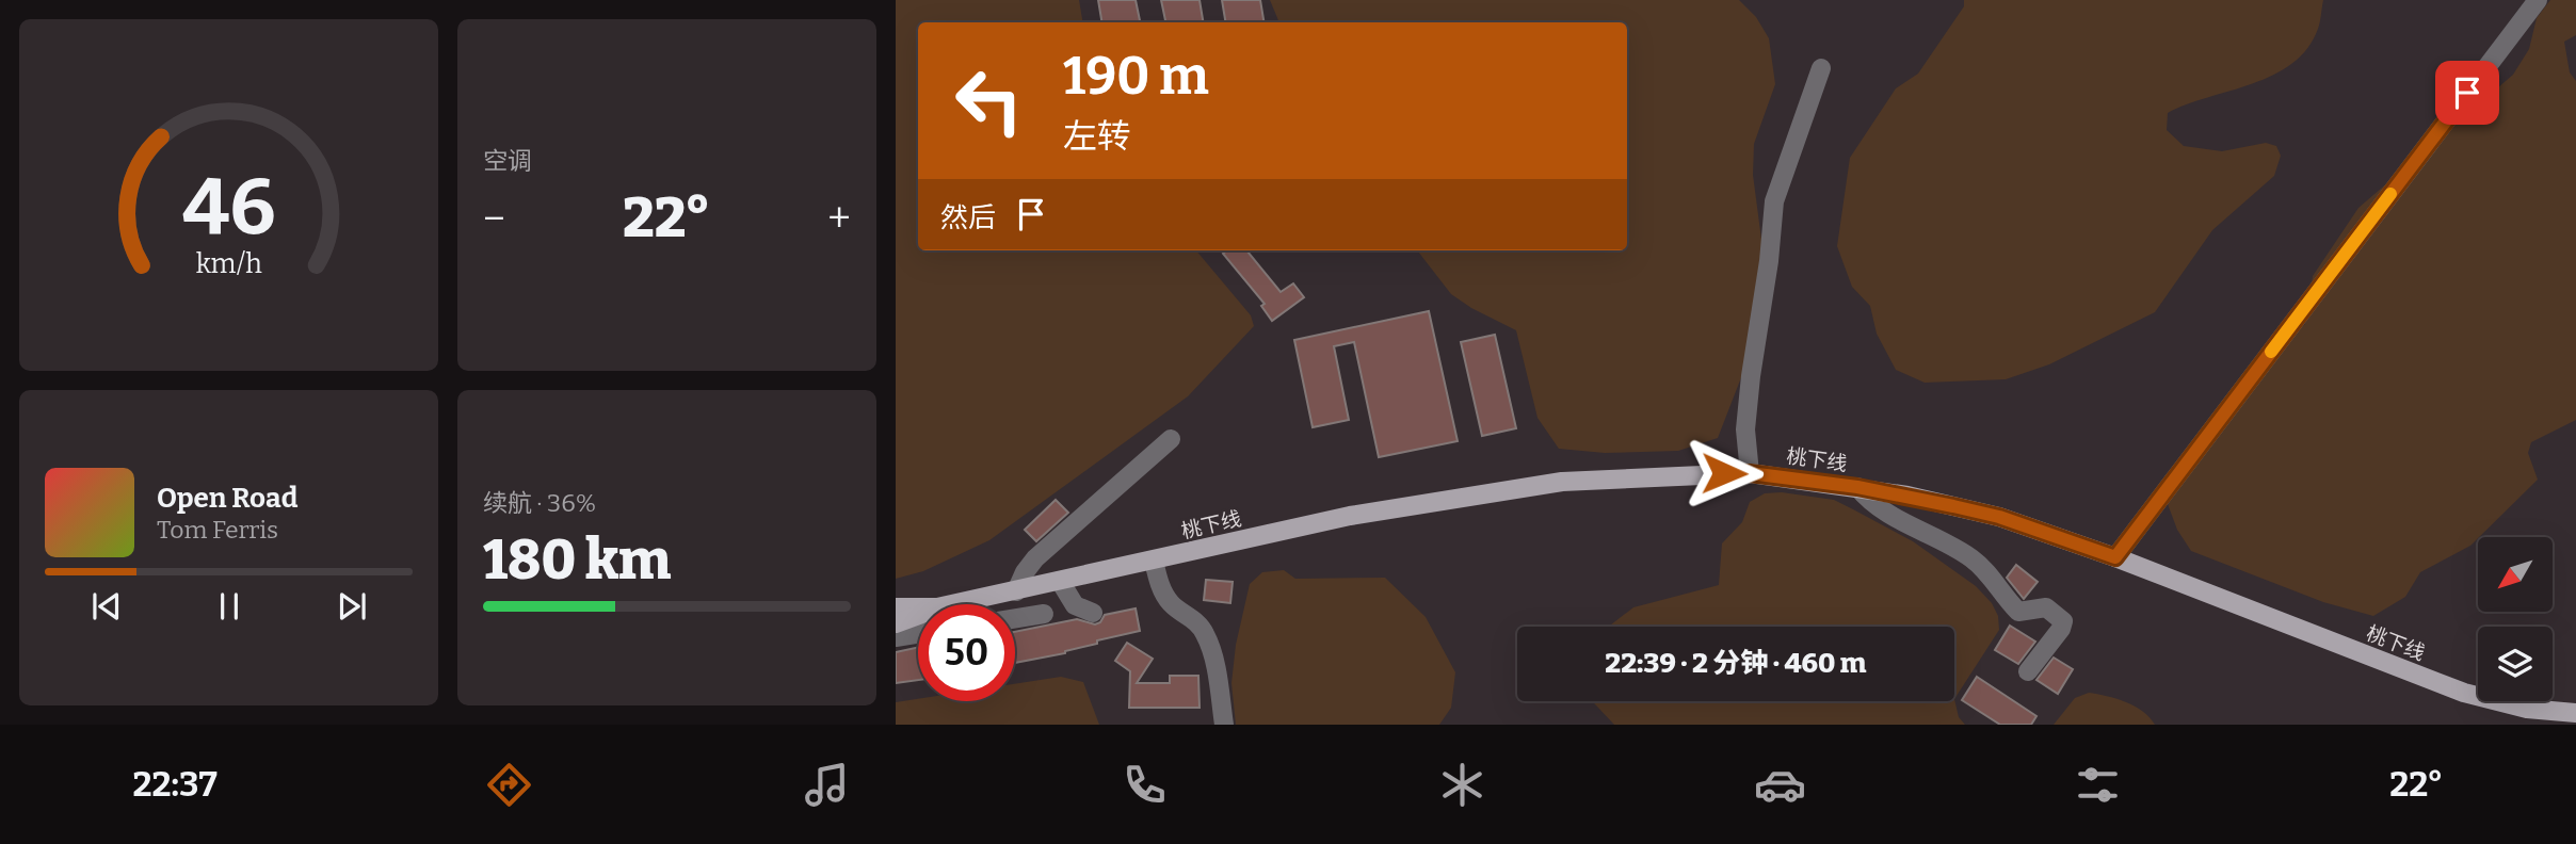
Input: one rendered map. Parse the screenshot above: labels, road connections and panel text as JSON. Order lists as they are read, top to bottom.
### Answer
{
  "streets": {
    "main road": ["桃下线"]
  },
  "north": "bottom left",
  "page": {
    "tile": [
      "空调",
      ["续航 · 36%", "180 km"]
    ],
    "turn": ["190 m", "左转"],
    "then": "然后",
    "heat": ["−", "22°", "+"],
    "song": ["Open Road", "Tom Ferris"],
    "limit": "50",
    "trip": "22:39 · 2 分钟 · 460 m",
    "tabs": ["22:37", "22°"],
    "gauge": ["46", "km/h"]
  }
}
